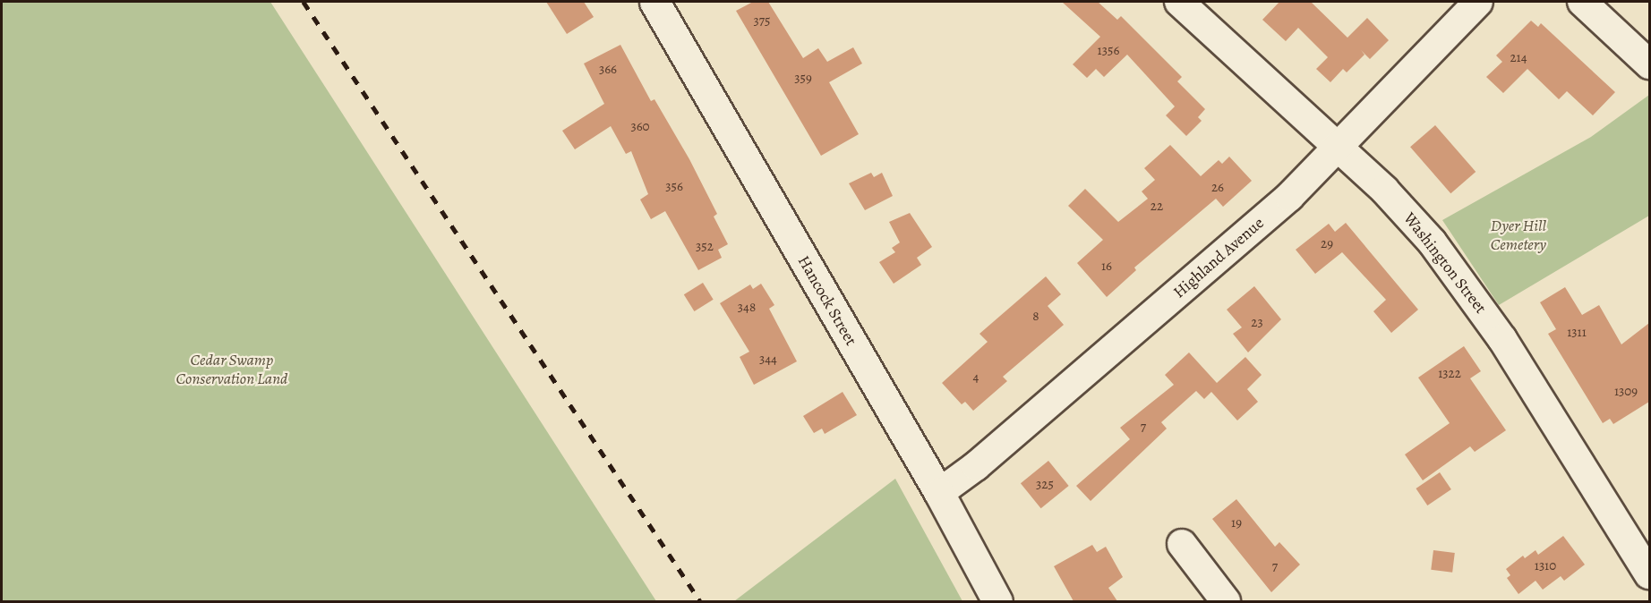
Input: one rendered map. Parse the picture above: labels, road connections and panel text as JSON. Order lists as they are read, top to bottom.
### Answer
{
  "streets": {
    "main road": ["Hancock Street"],
    "street": ["Highland Avenue", "Washington Street"]
  },
  "crossings": [
    ["Highland Avenue", "Washington Street"],
    ["Highland Avenue", "Hancock Street"]
  ],
  "parks": ["Dyer Hill Cemetery", "Cedar Swamp Conservation Land"],
  "house_numbers": [
    "375",
    "1356",
    "214",
    "366",
    "359",
    "360",
    "356",
    "26",
    "22",
    "29",
    "352",
    "16",
    "348",
    "8",
    "23",
    "1311",
    "344",
    "1322",
    "4",
    "1309",
    "7",
    "325",
    "19",
    "1310",
    "7"
  ]
}
